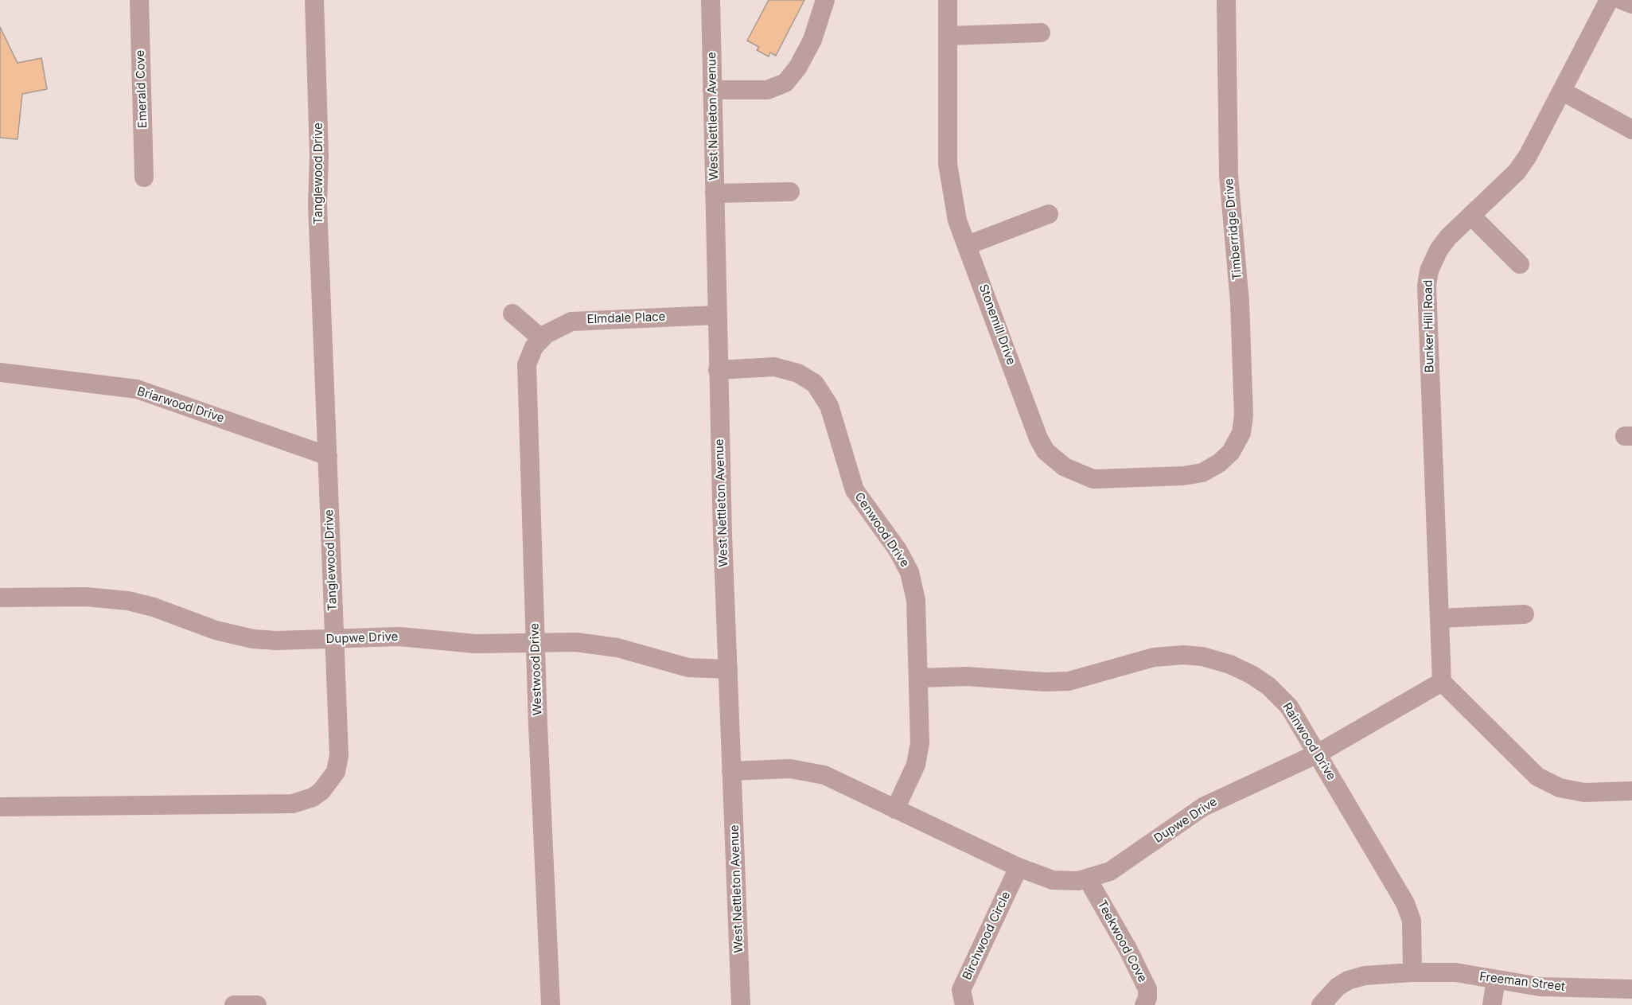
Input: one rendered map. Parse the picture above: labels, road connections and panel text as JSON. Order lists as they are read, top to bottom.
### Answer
{
  "streets": {
    "street": [
      "Emerald Cove",
      "West Nettleton Avenue",
      "Tanglewood Drive",
      "Timberridge Drive",
      "Elmdale Place",
      "Stonemill Drive",
      "Bunker Hill Road",
      "Briarwood Drive",
      "Cenwood Drive",
      "Dupwe Drive",
      "Westwood Drive",
      "Rainwood Drive",
      "Birchwood Circle",
      "Teekwood Cove",
      "Freeman Street"
    ]
  },
  "crossings": [
    ["West Nettleton Avenue", "Elmdale Place"],
    ["West Nettleton Avenue", "Cenwood Drive"],
    ["West Nettleton Avenue", "Dupwe Drive"],
    ["Tanglewood Drive", "Briarwood Drive"],
    ["Tanglewood Drive", "Dupwe Drive"],
    ["Timberridge Drive", "Stonemill Drive"],
    ["Elmdale Place", "Westwood Drive"],
    ["Bunker Hill Road", "Dupwe Drive"],
    ["Cenwood Drive", "Dupwe Drive"],
    ["Cenwood Drive", "Rainwood Drive"],
    ["Dupwe Drive", "Westwood Drive"],
    ["Dupwe Drive", "Rainwood Drive"],
    ["Dupwe Drive", "Birchwood Circle"],
    ["Dupwe Drive", "Teekwood Cove"],
    ["Rainwood Drive", "Freeman Street"]
  ]
}
